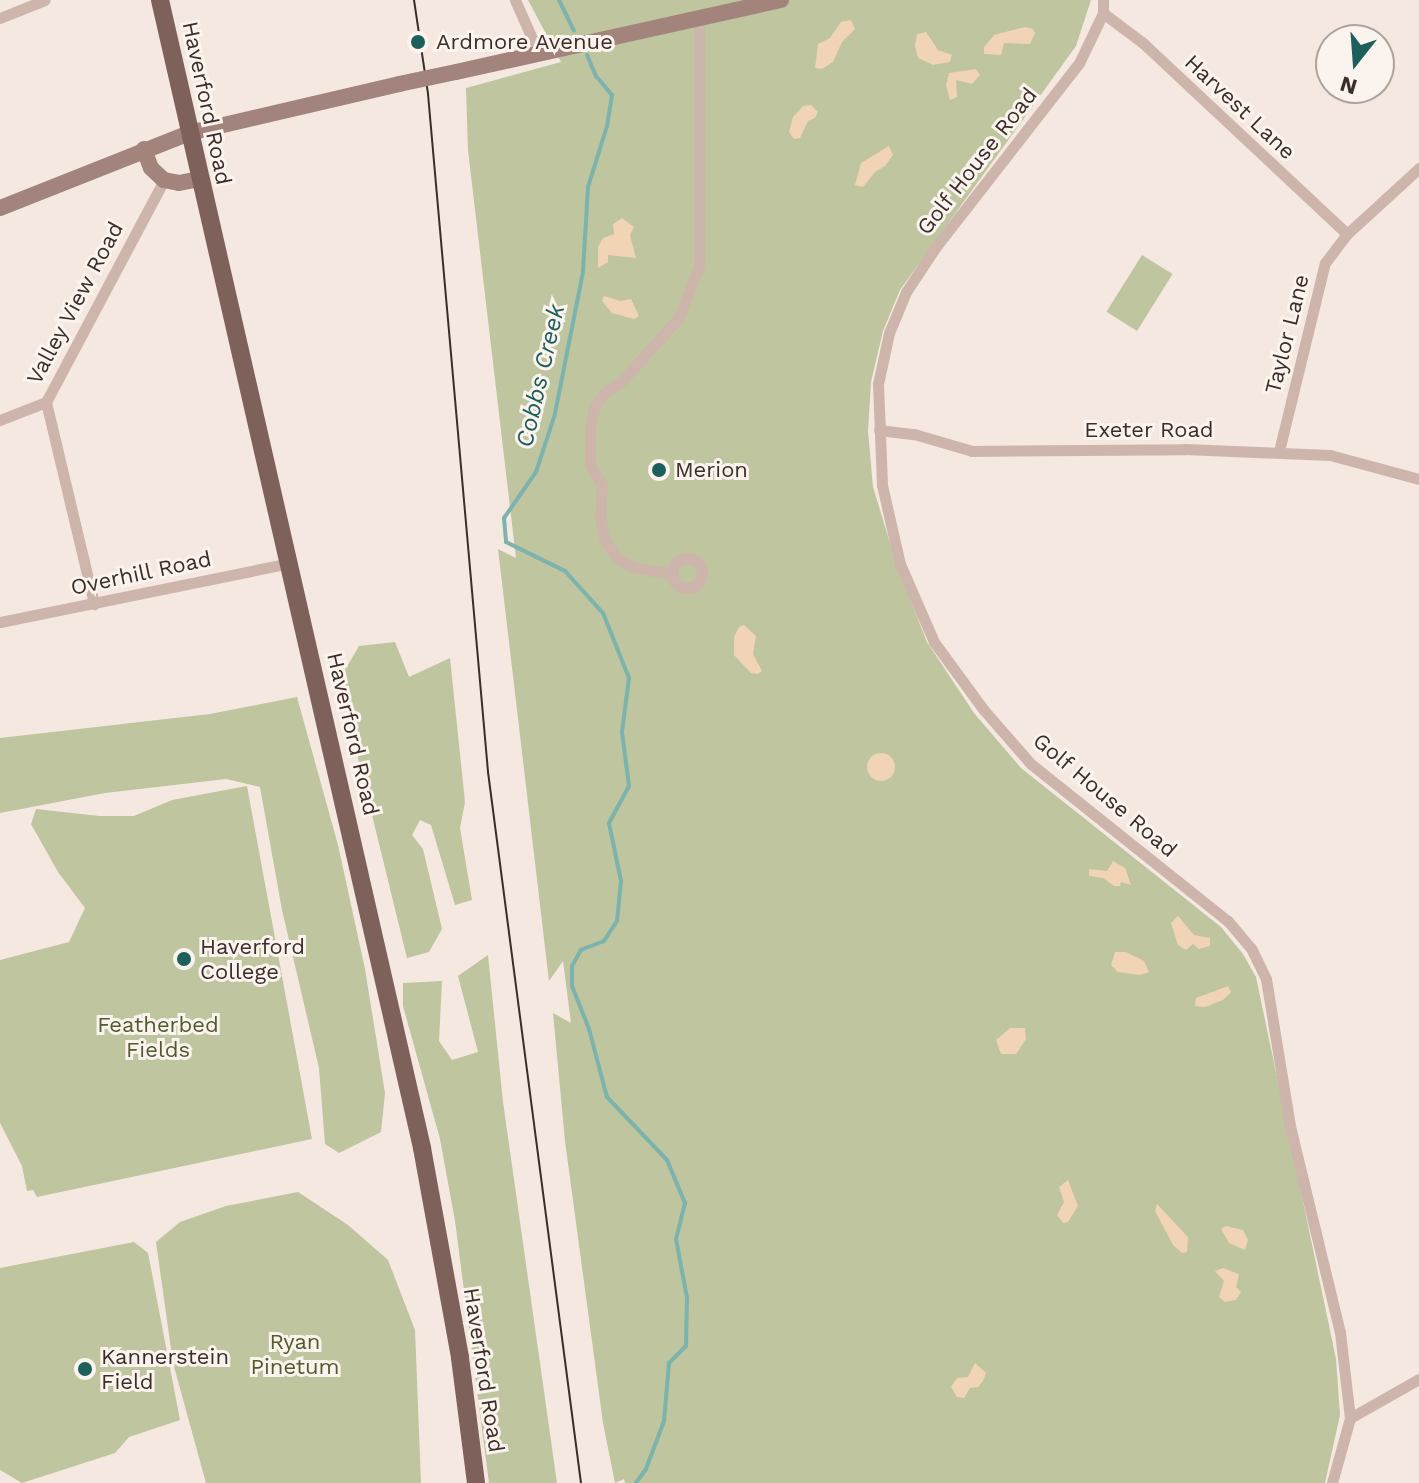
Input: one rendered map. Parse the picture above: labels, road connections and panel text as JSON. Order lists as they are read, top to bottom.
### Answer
{
  "streets": {
    "main road": ["Haverford Road"],
    "street": [
      "Harvest Lane",
      "Golf House Road",
      "Valley View Road",
      "Taylor Lane",
      "Exeter Road",
      "Overhill Road"
    ]
  },
  "crossings": [
    ["Haverford Road", "Overhill Road"],
    ["Harvest Lane", "Golf House Road"],
    ["Harvest Lane", "Taylor Lane"],
    ["Golf House Road", "Exeter Road"],
    ["Taylor Lane", "Exeter Road"]
  ],
  "water": ["Cobbs Creek"],
  "parks": ["Featherbed Fields", "Ryan Pinetum"],
  "places": [
    "Ardmore Avenue",
    "Merion",
    "Haverford College",
    "Kannerstein Field"
  ],
  "north": "bottom"
}
